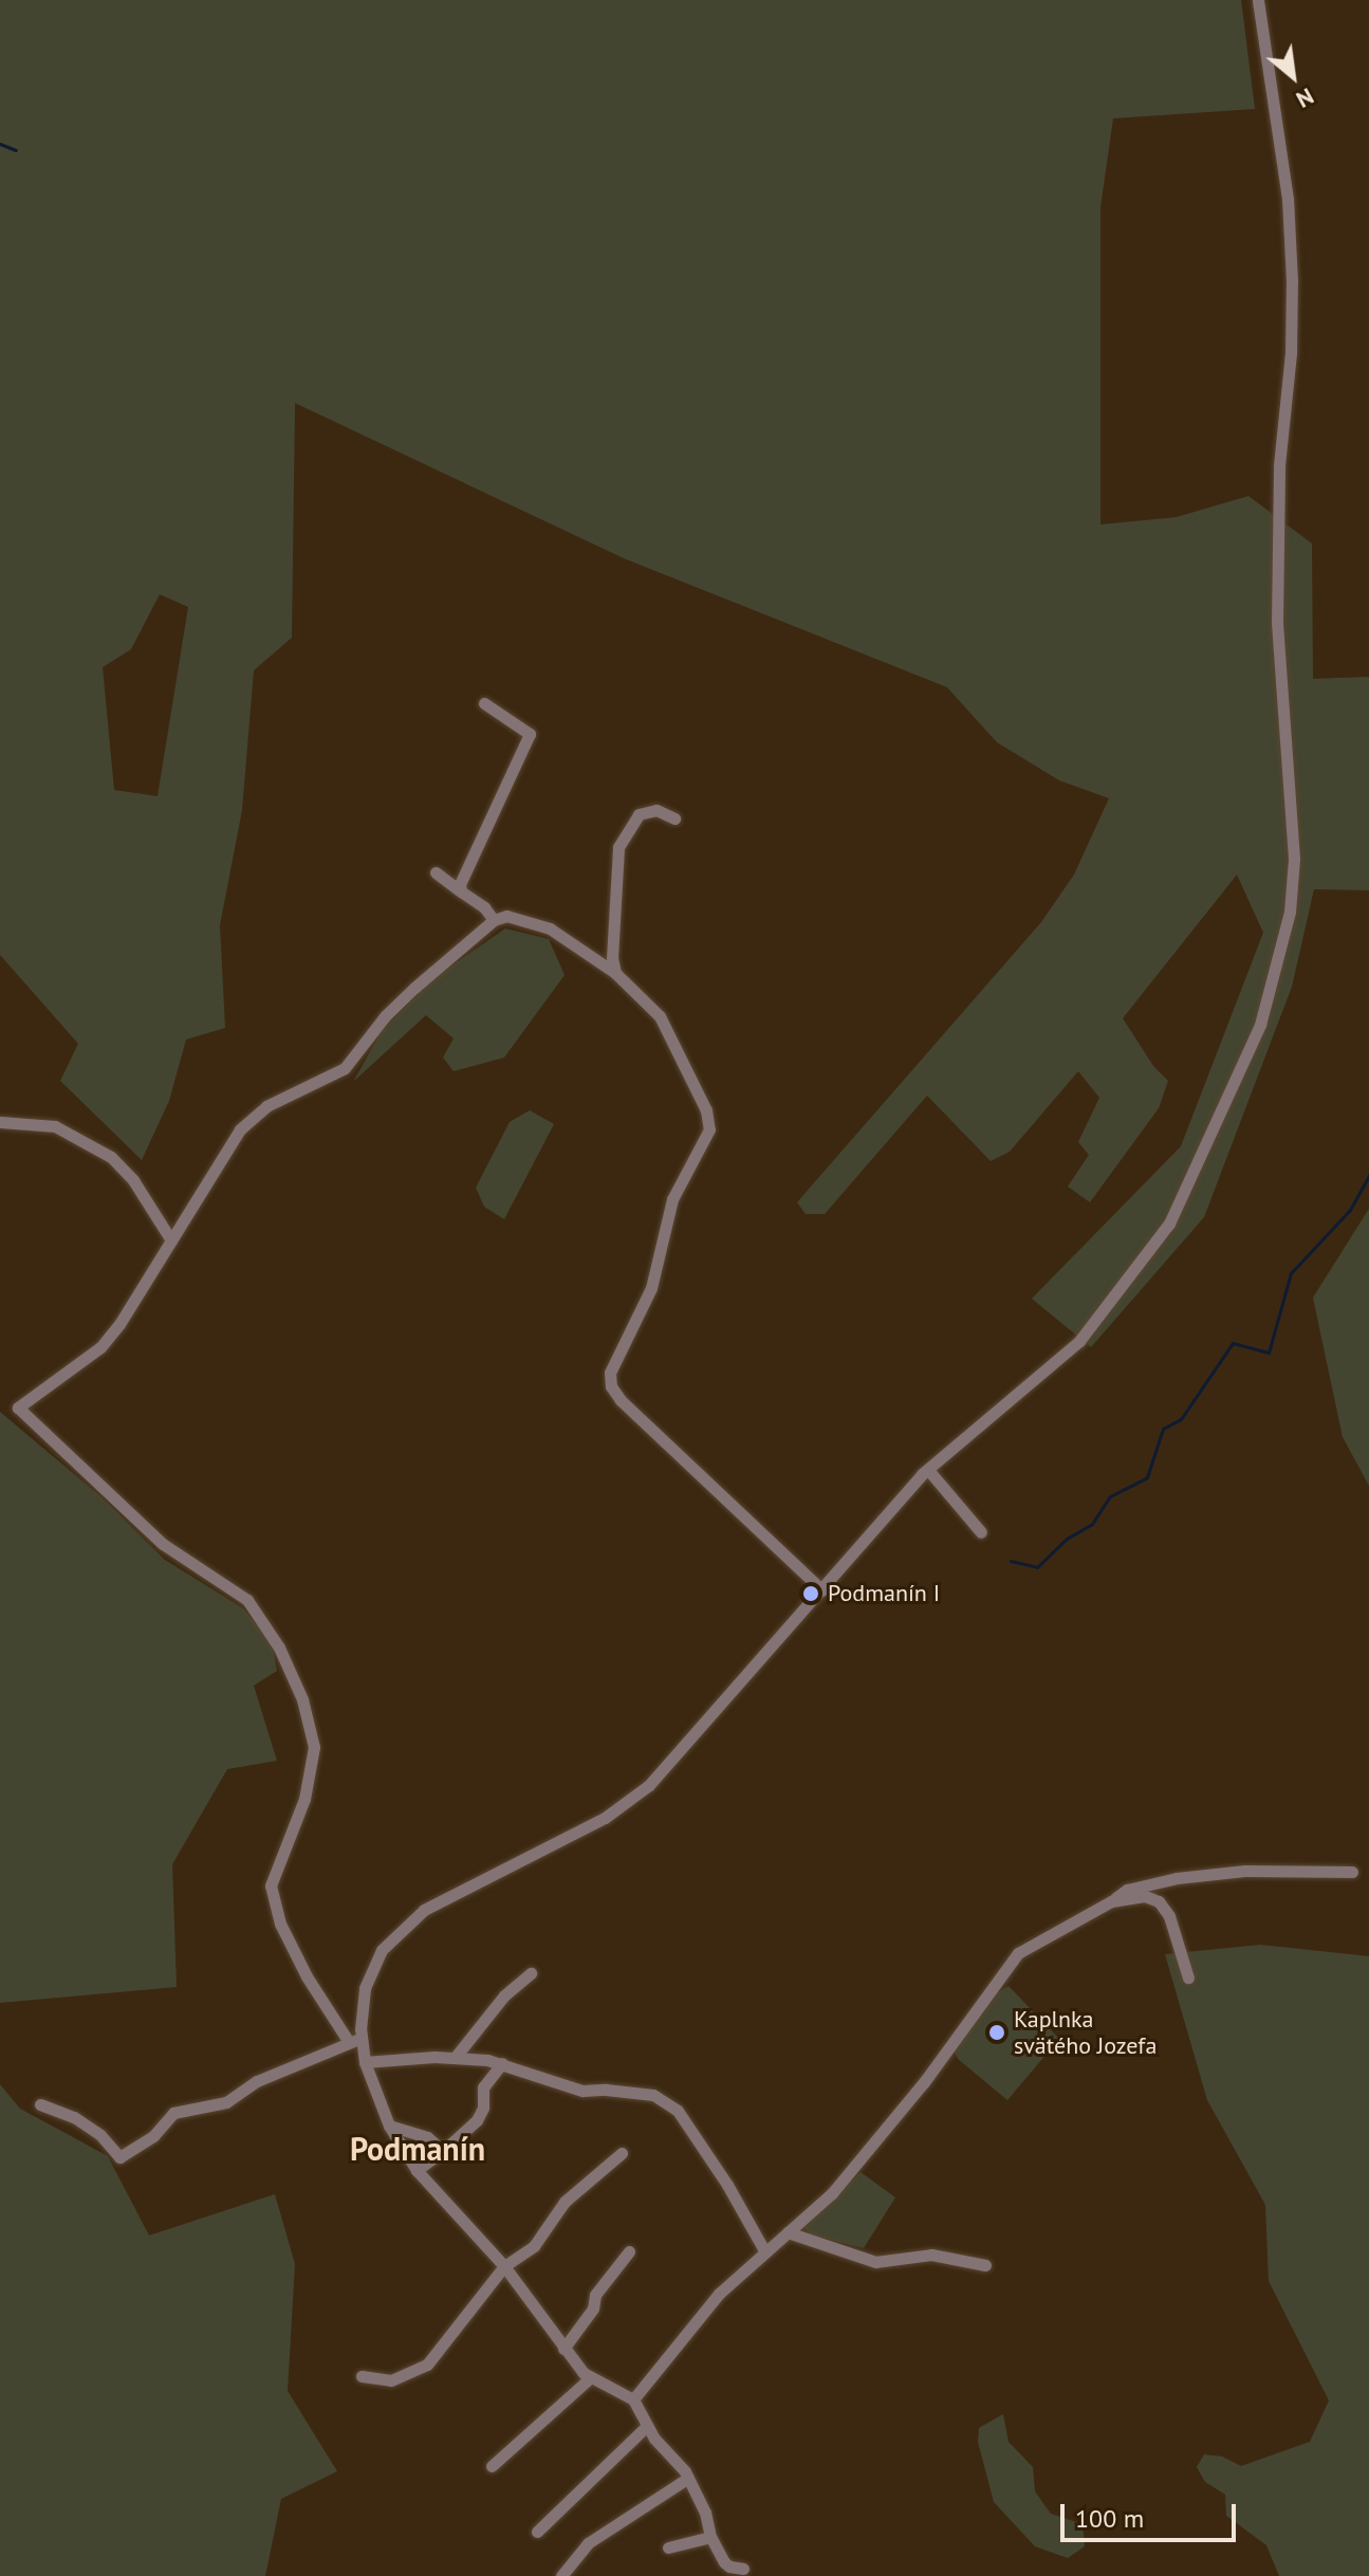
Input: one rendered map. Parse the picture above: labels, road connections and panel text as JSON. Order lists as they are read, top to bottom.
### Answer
{
  "districts": ["Podmanín"],
  "places": ["Podmanín I", "Kaplnka svätého Jozefa"],
  "scale_bar": "100 m",
  "north": "bottom right"
}
